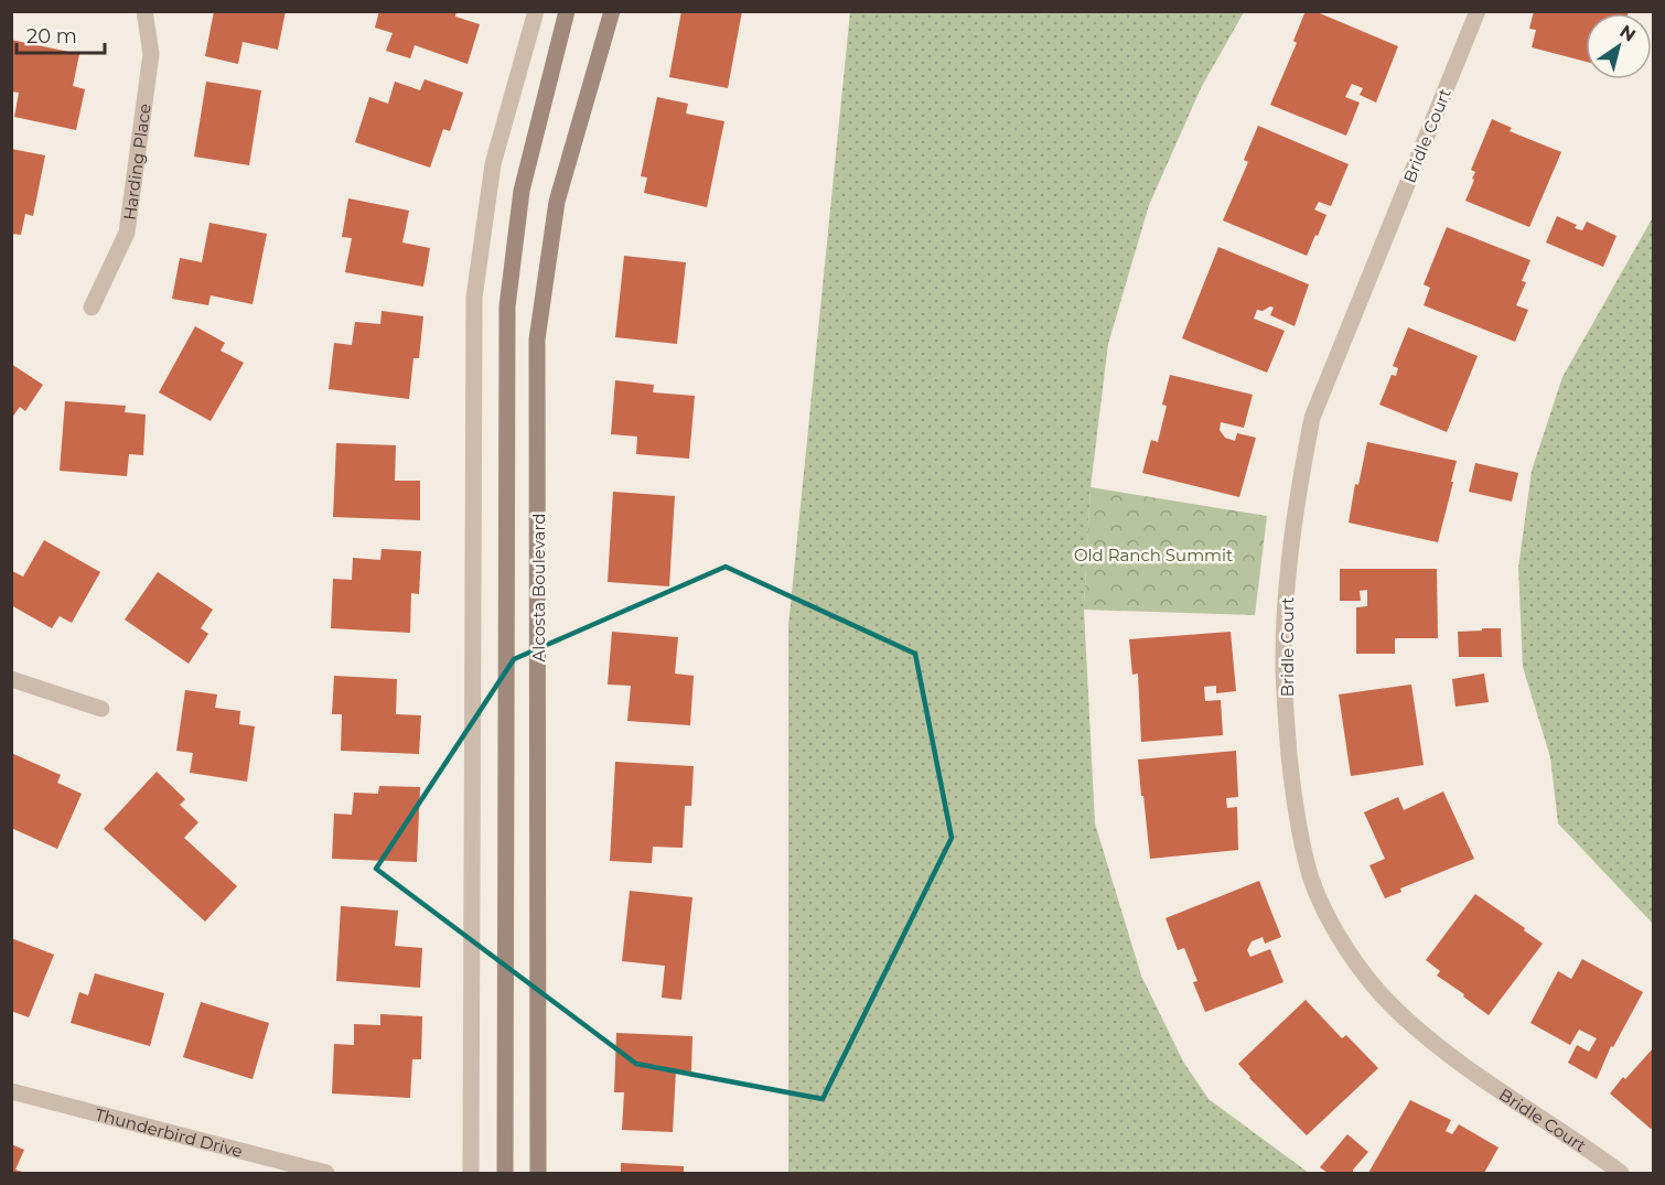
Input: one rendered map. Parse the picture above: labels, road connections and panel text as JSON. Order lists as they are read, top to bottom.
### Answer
{
  "streets": {
    "main road": ["Alcosta Boulevard"],
    "street": ["Bridle Court", "Harding Place", "Thunderbird Drive"]
  },
  "parks": ["Old Ranch Summit"],
  "scale_bar": "20 m",
  "north": "top right"
}
